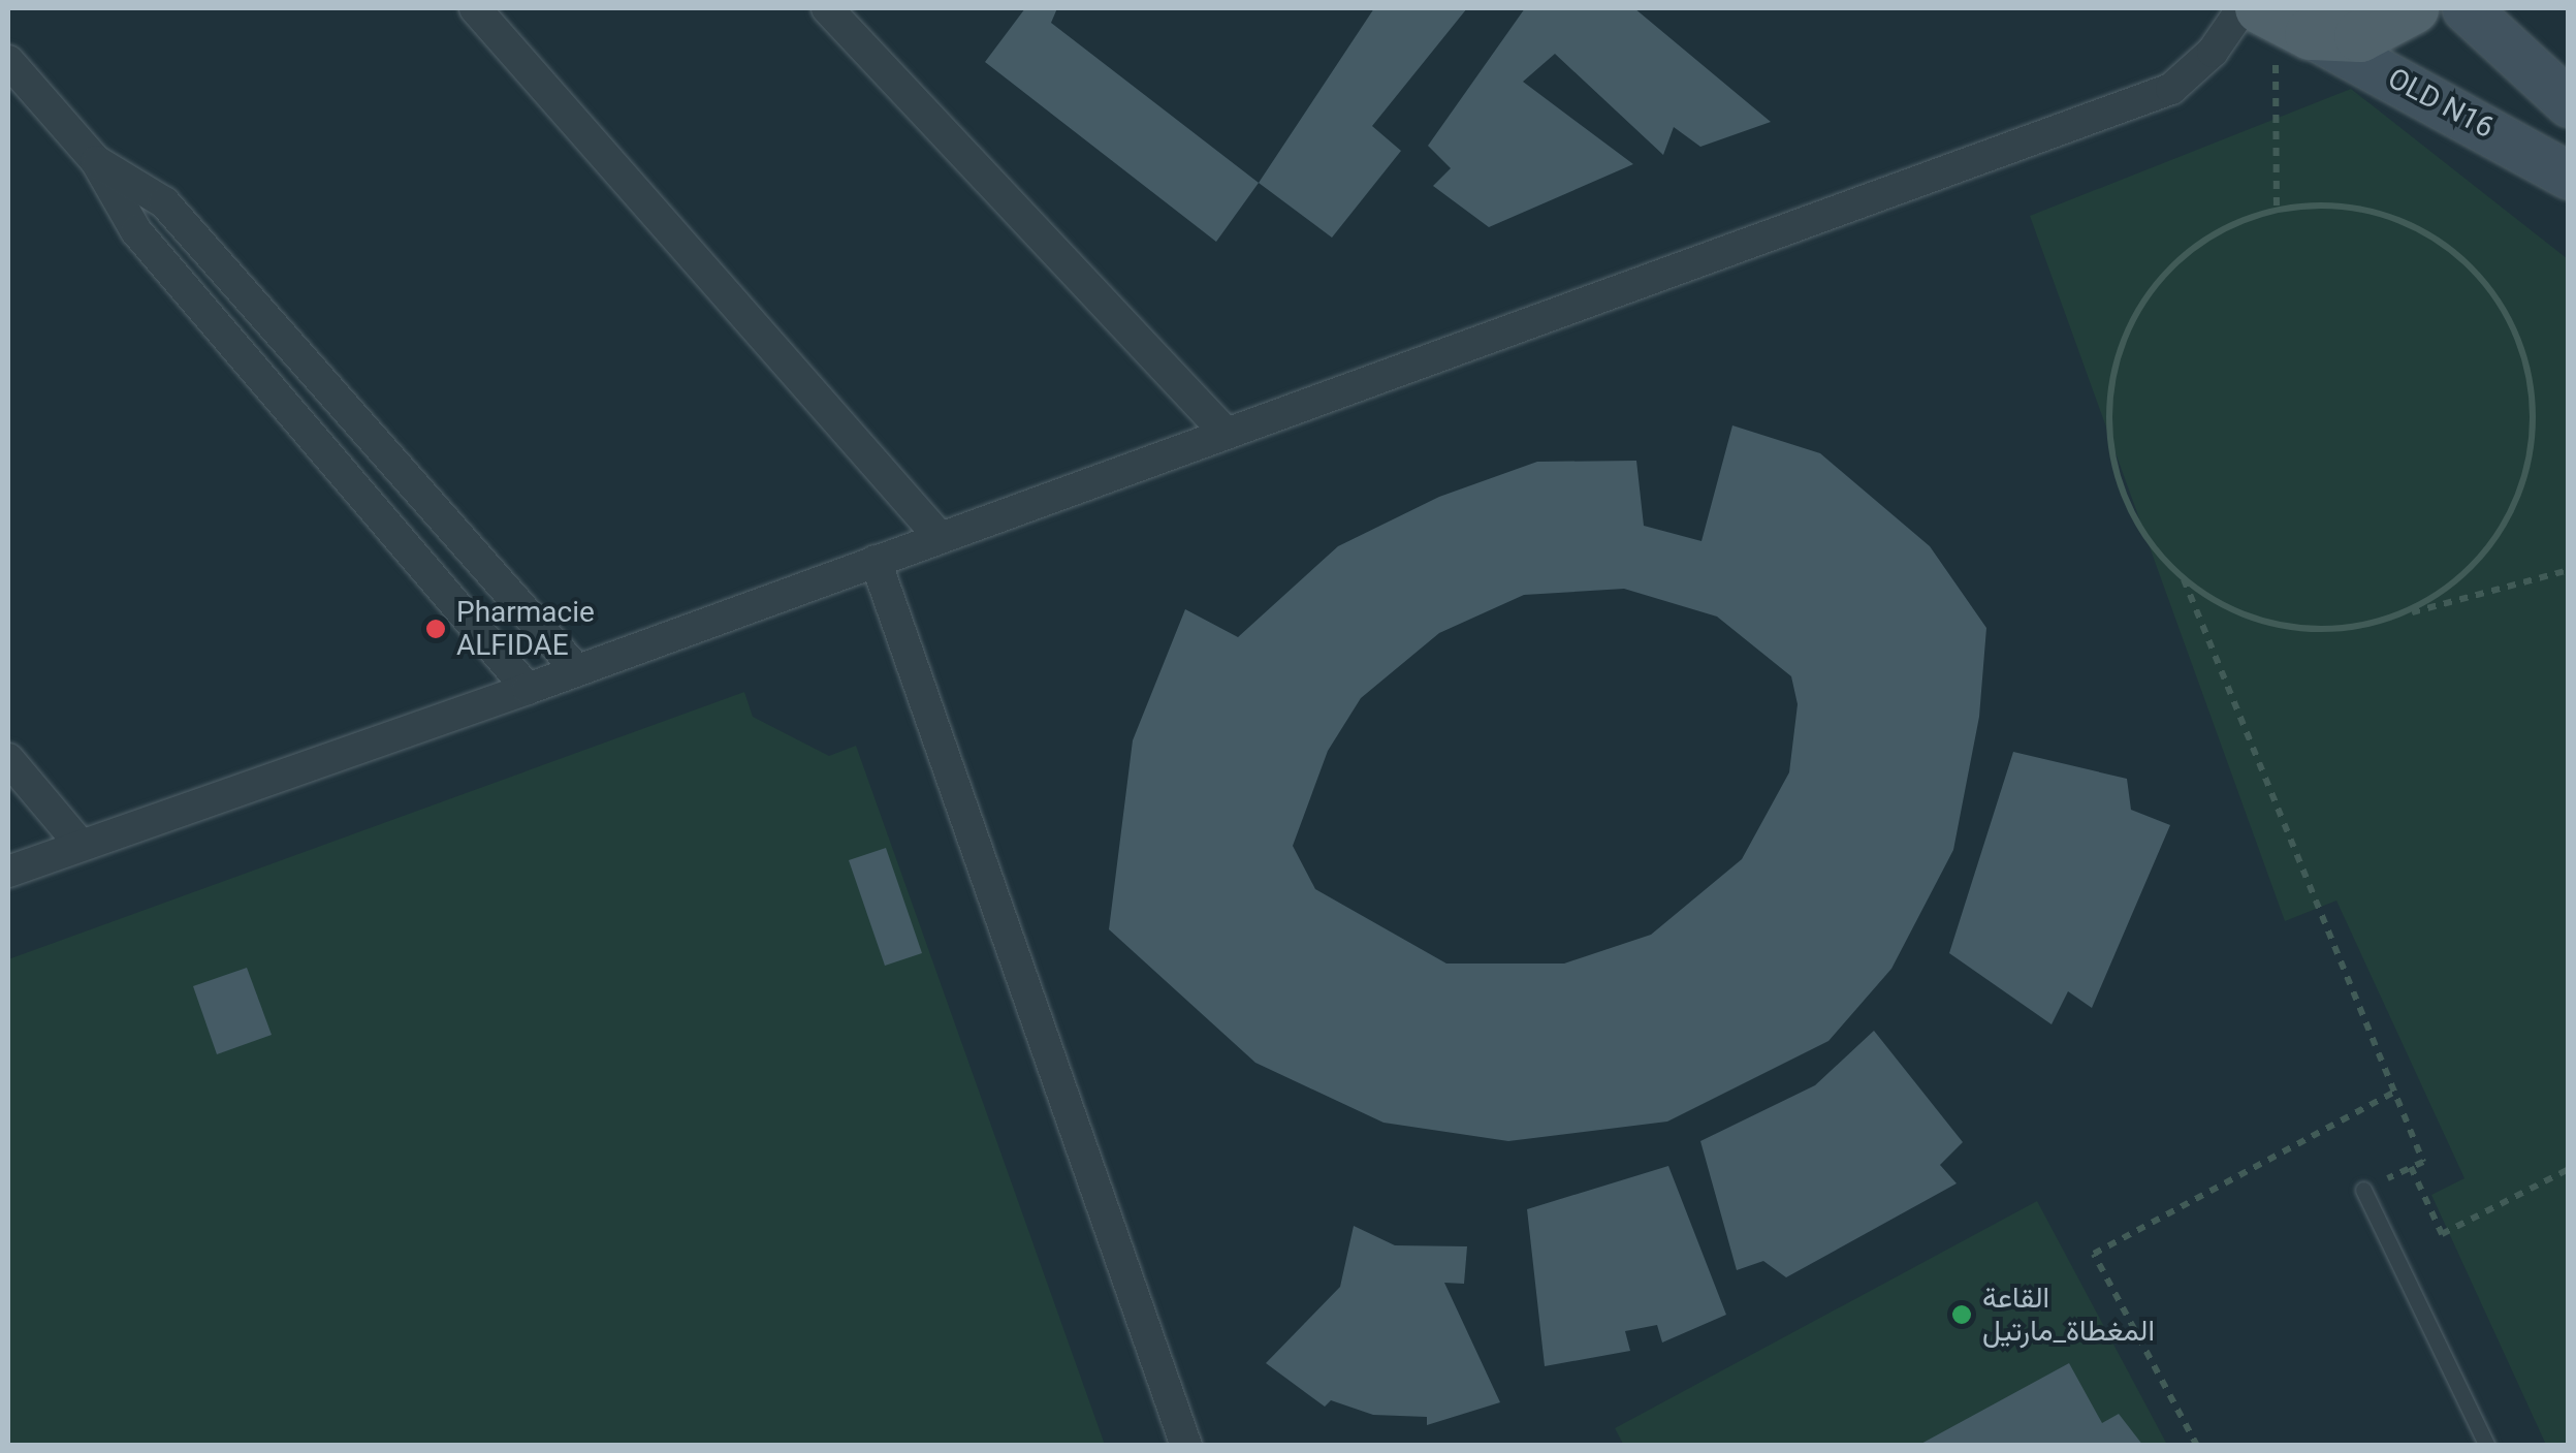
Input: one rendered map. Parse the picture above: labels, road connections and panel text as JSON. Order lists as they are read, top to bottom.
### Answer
{
  "streets": {
    "street": ["OLD N16"]
  },
  "places": ["Pharmacie ALFIDAE", "القاعة المغطاة_مارتيل"]
}
